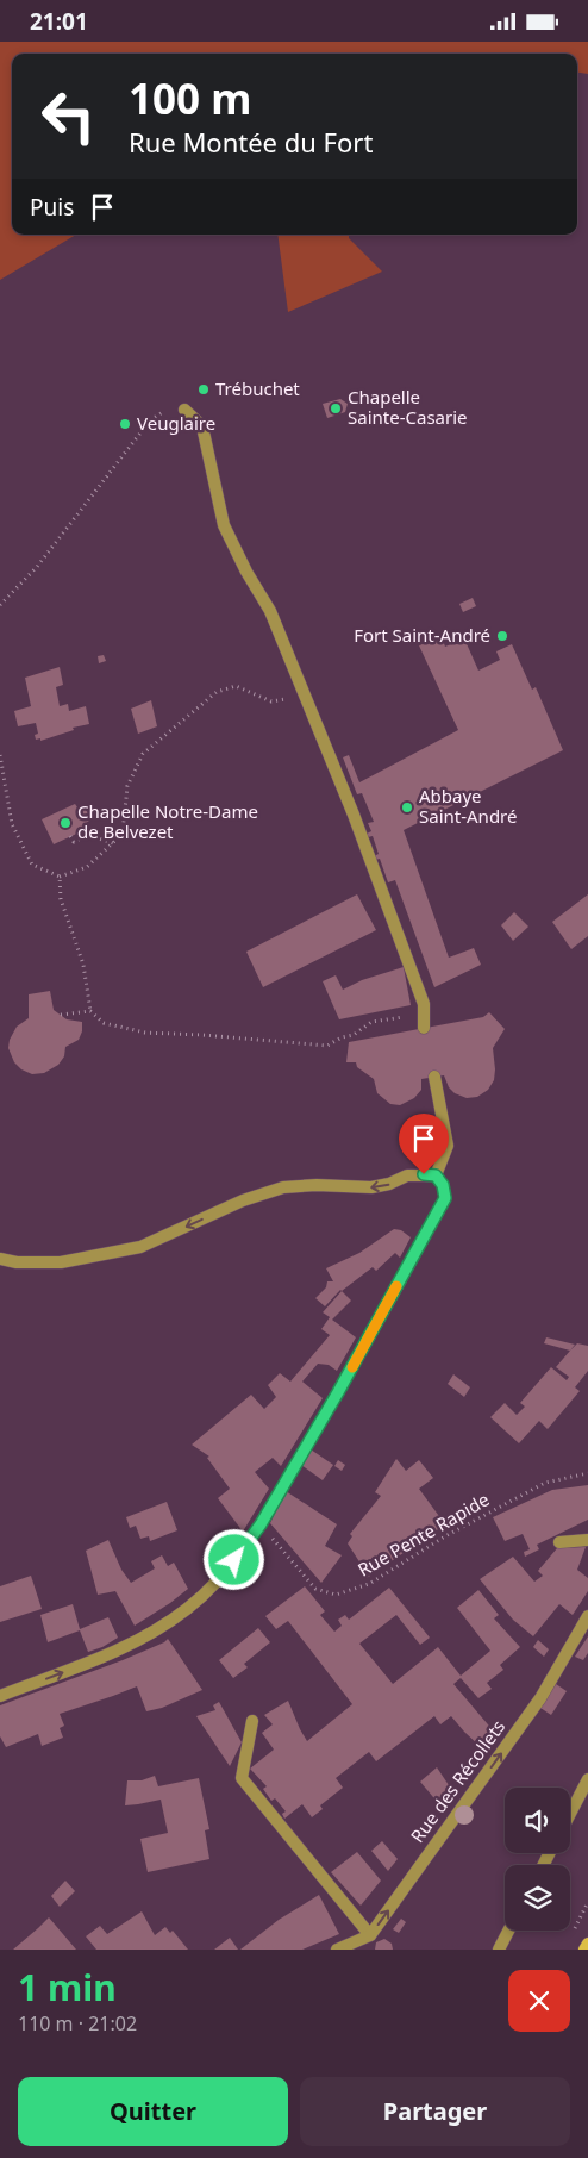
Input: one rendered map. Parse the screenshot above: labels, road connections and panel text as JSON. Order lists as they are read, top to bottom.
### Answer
{
  "streets": {
    "street": ["Rue des Récollets"],
    "path": ["Rue Pente Rapide"]
  },
  "one_way": ["Rue des Récollets"],
  "places": [
    "Trébuchet",
    "Chapelle Sainte-Casarie",
    "Veuglaire",
    "Fort Saint-André",
    "Abbaye Saint-André",
    "Chapelle Notre-Dame de Belvezet"
  ],
  "page": {
    "status": "21:01",
    "turn": ["100 m", "Rue Montée du Fort"],
    "then": "Puis",
    "heading": ["1 min", "110 m · 21:02"],
    "buttons": ["Quitter", "Partager"]
  }
}
